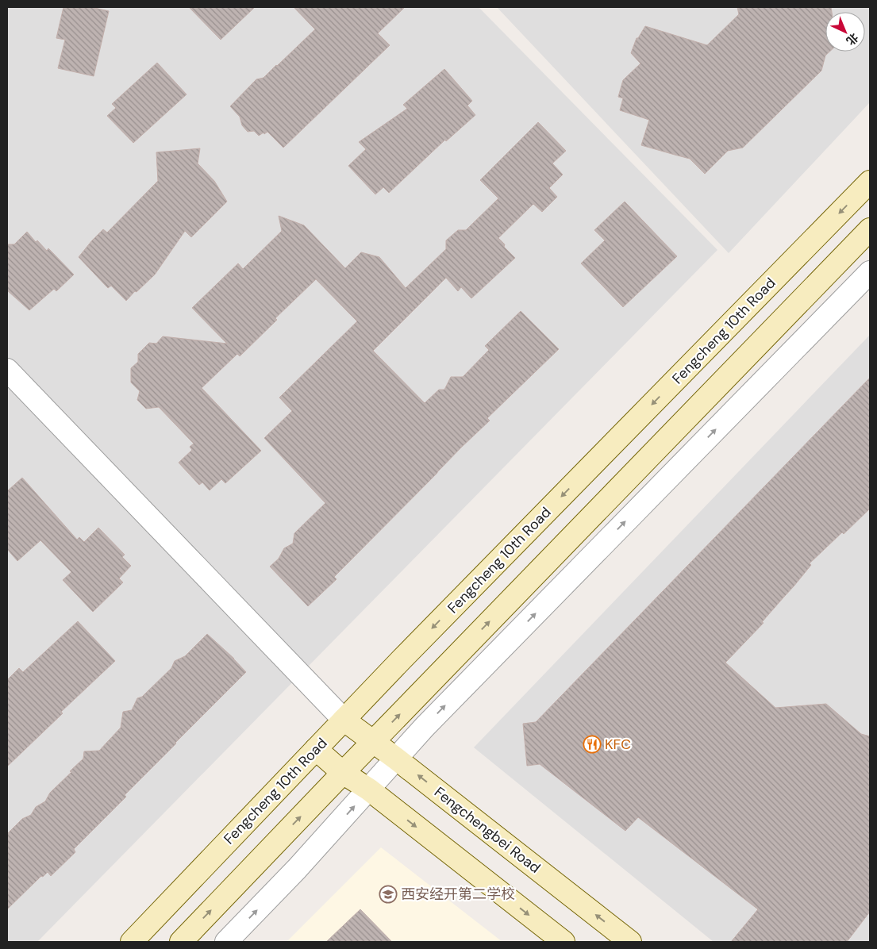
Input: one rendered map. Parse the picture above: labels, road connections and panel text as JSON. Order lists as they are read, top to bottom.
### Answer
{
  "streets": {
    "main road": ["Fengcheng 10th Road", "Fengchengbei Road"]
  },
  "crossings": [
    ["Fengcheng 10th Road", "Fengchengbei Road"]
  ],
  "places": {
    "restaurant": ["KFC"],
    "school or university": ["西安经开第二学校"]
  },
  "north": "bottom right"
}
